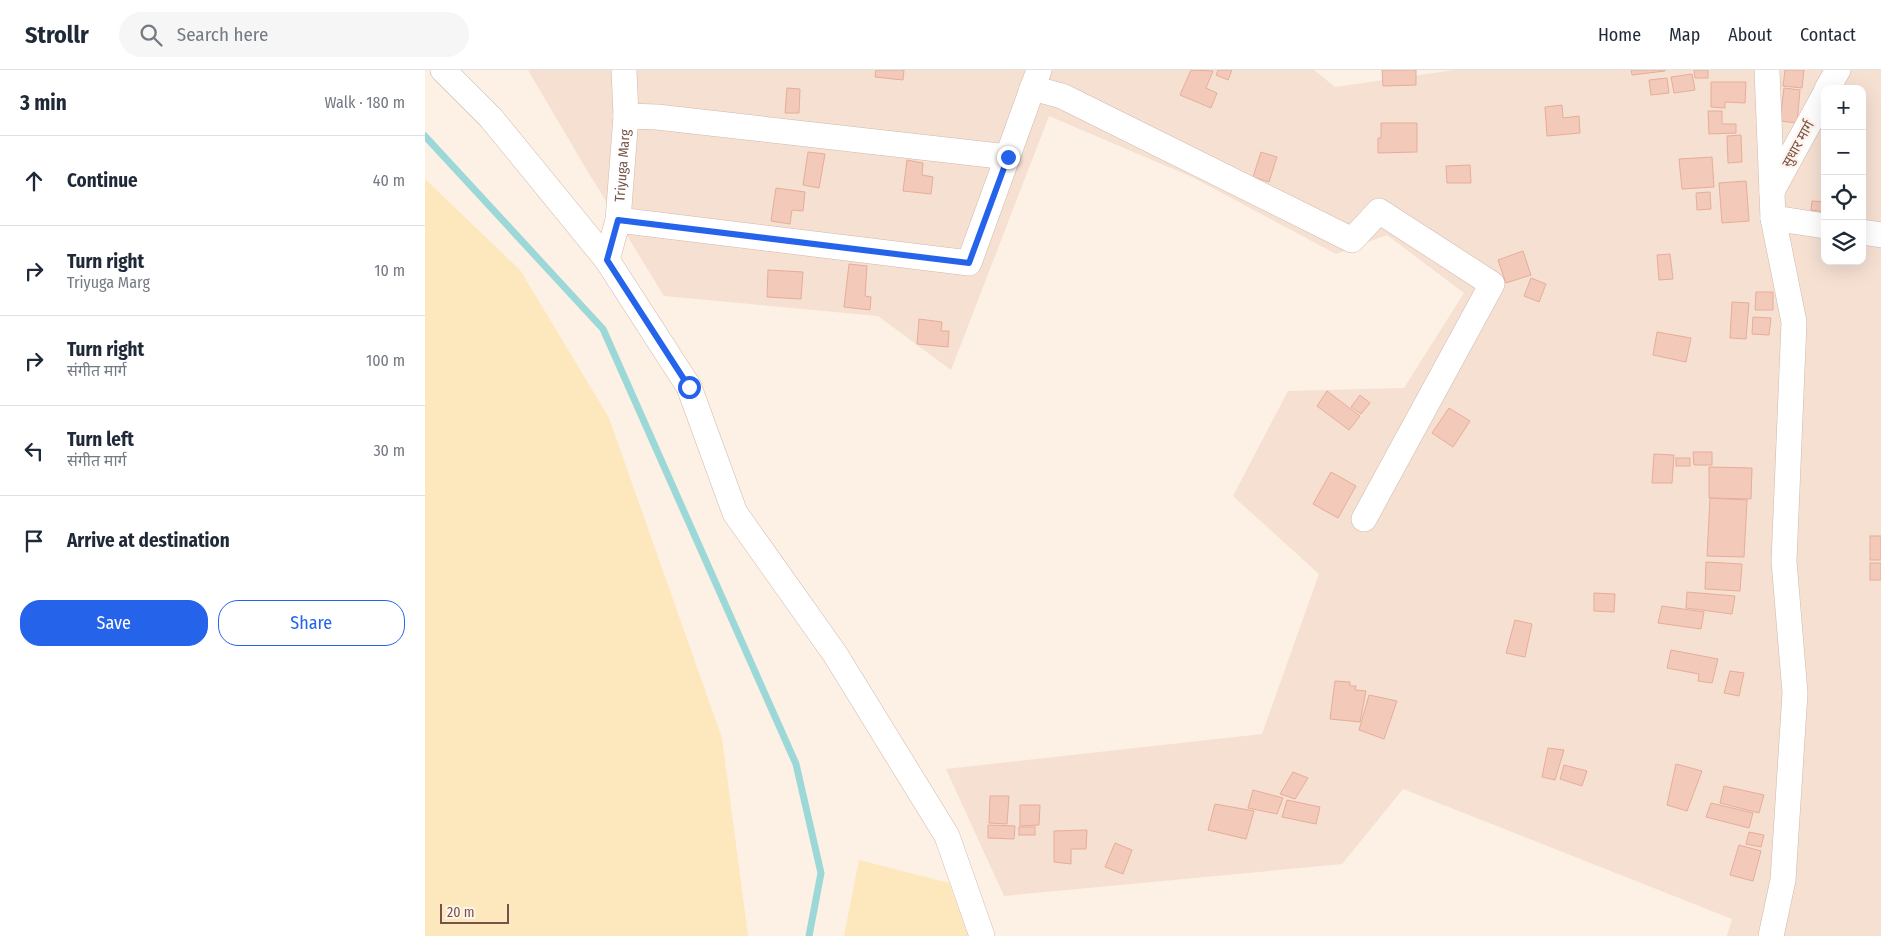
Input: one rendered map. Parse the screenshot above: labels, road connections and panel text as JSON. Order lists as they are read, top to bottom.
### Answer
{
  "streets": {
    "street": ["सुधार मार्ग", "Triyuga Marg"]
  },
  "scale_bar": "20 m",
  "page": {
    "header": "Strollr",
    "search": "Search here",
    "nav": [
      "Home",
      "Map",
      "About",
      "Contact"
    ],
    "heading": ["3 min", "Walk · 180 m"],
    "map_buttons": ["+", "−"],
    "list": [
      ["Continue", "40 m"],
      ["Turn right", "Triyuga Marg", "10 m"],
      ["Turn right", "संगीत मार्ग", "100 m"],
      ["Turn left", "संगीत मार्ग", "30 m"],
      "Arrive at destination"
    ],
    "buttons": ["Save", "Share"],
    "scale": "20 m"
  }
}
